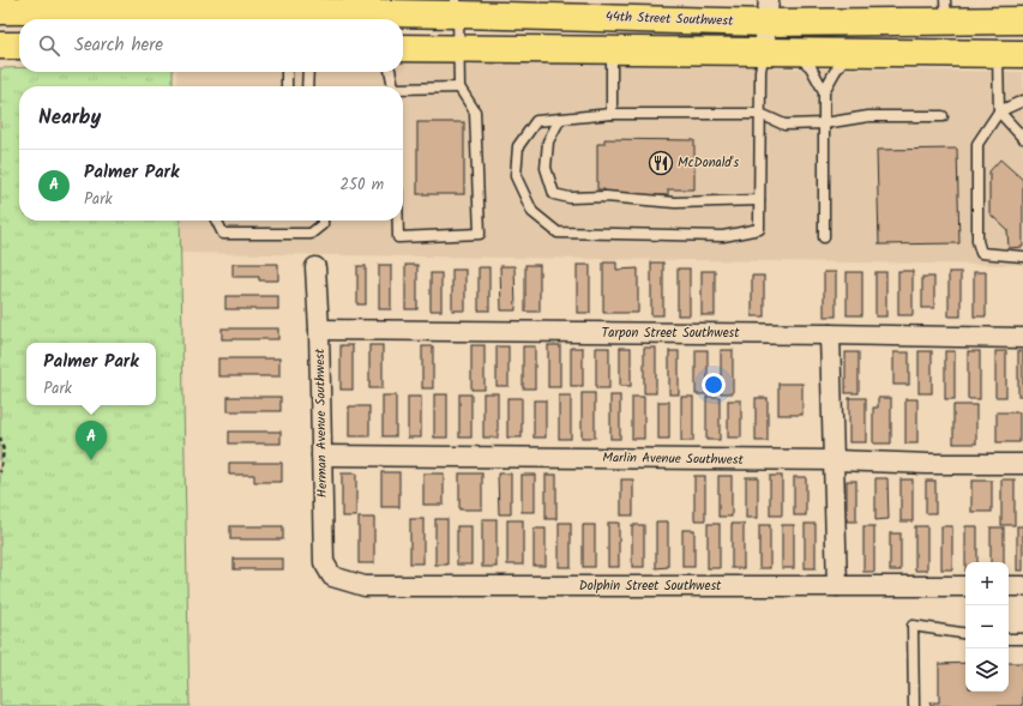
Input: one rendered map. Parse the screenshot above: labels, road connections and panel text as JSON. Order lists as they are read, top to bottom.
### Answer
{
  "streets": {
    "main road": ["44th Street Southwest"],
    "street": [
      "Tarpon Street Southwest",
      "Herman Avenue Southwest",
      "Marlin Avenue Southwest",
      "Dolphin Street Southwest"
    ]
  },
  "crossings": [
    ["Tarpon Street Southwest", "Herman Avenue Southwest"],
    ["Herman Avenue Southwest", "Marlin Avenue Southwest"],
    ["Herman Avenue Southwest", "Dolphin Street Southwest"]
  ],
  "places": {
    "restaurant": ["McDonald's"]
  },
  "page": {
    "search": "Search here",
    "heading": "Nearby",
    "list": [
      {
        "mark": "A",
        "name": "Palmer Park",
        "note": "Park",
        "value": "250 m"
      }
    ],
    "popup": ["Palmer Park", "Park"],
    "pins": "A",
    "map_buttons": ["+", "−"]
  }
}
